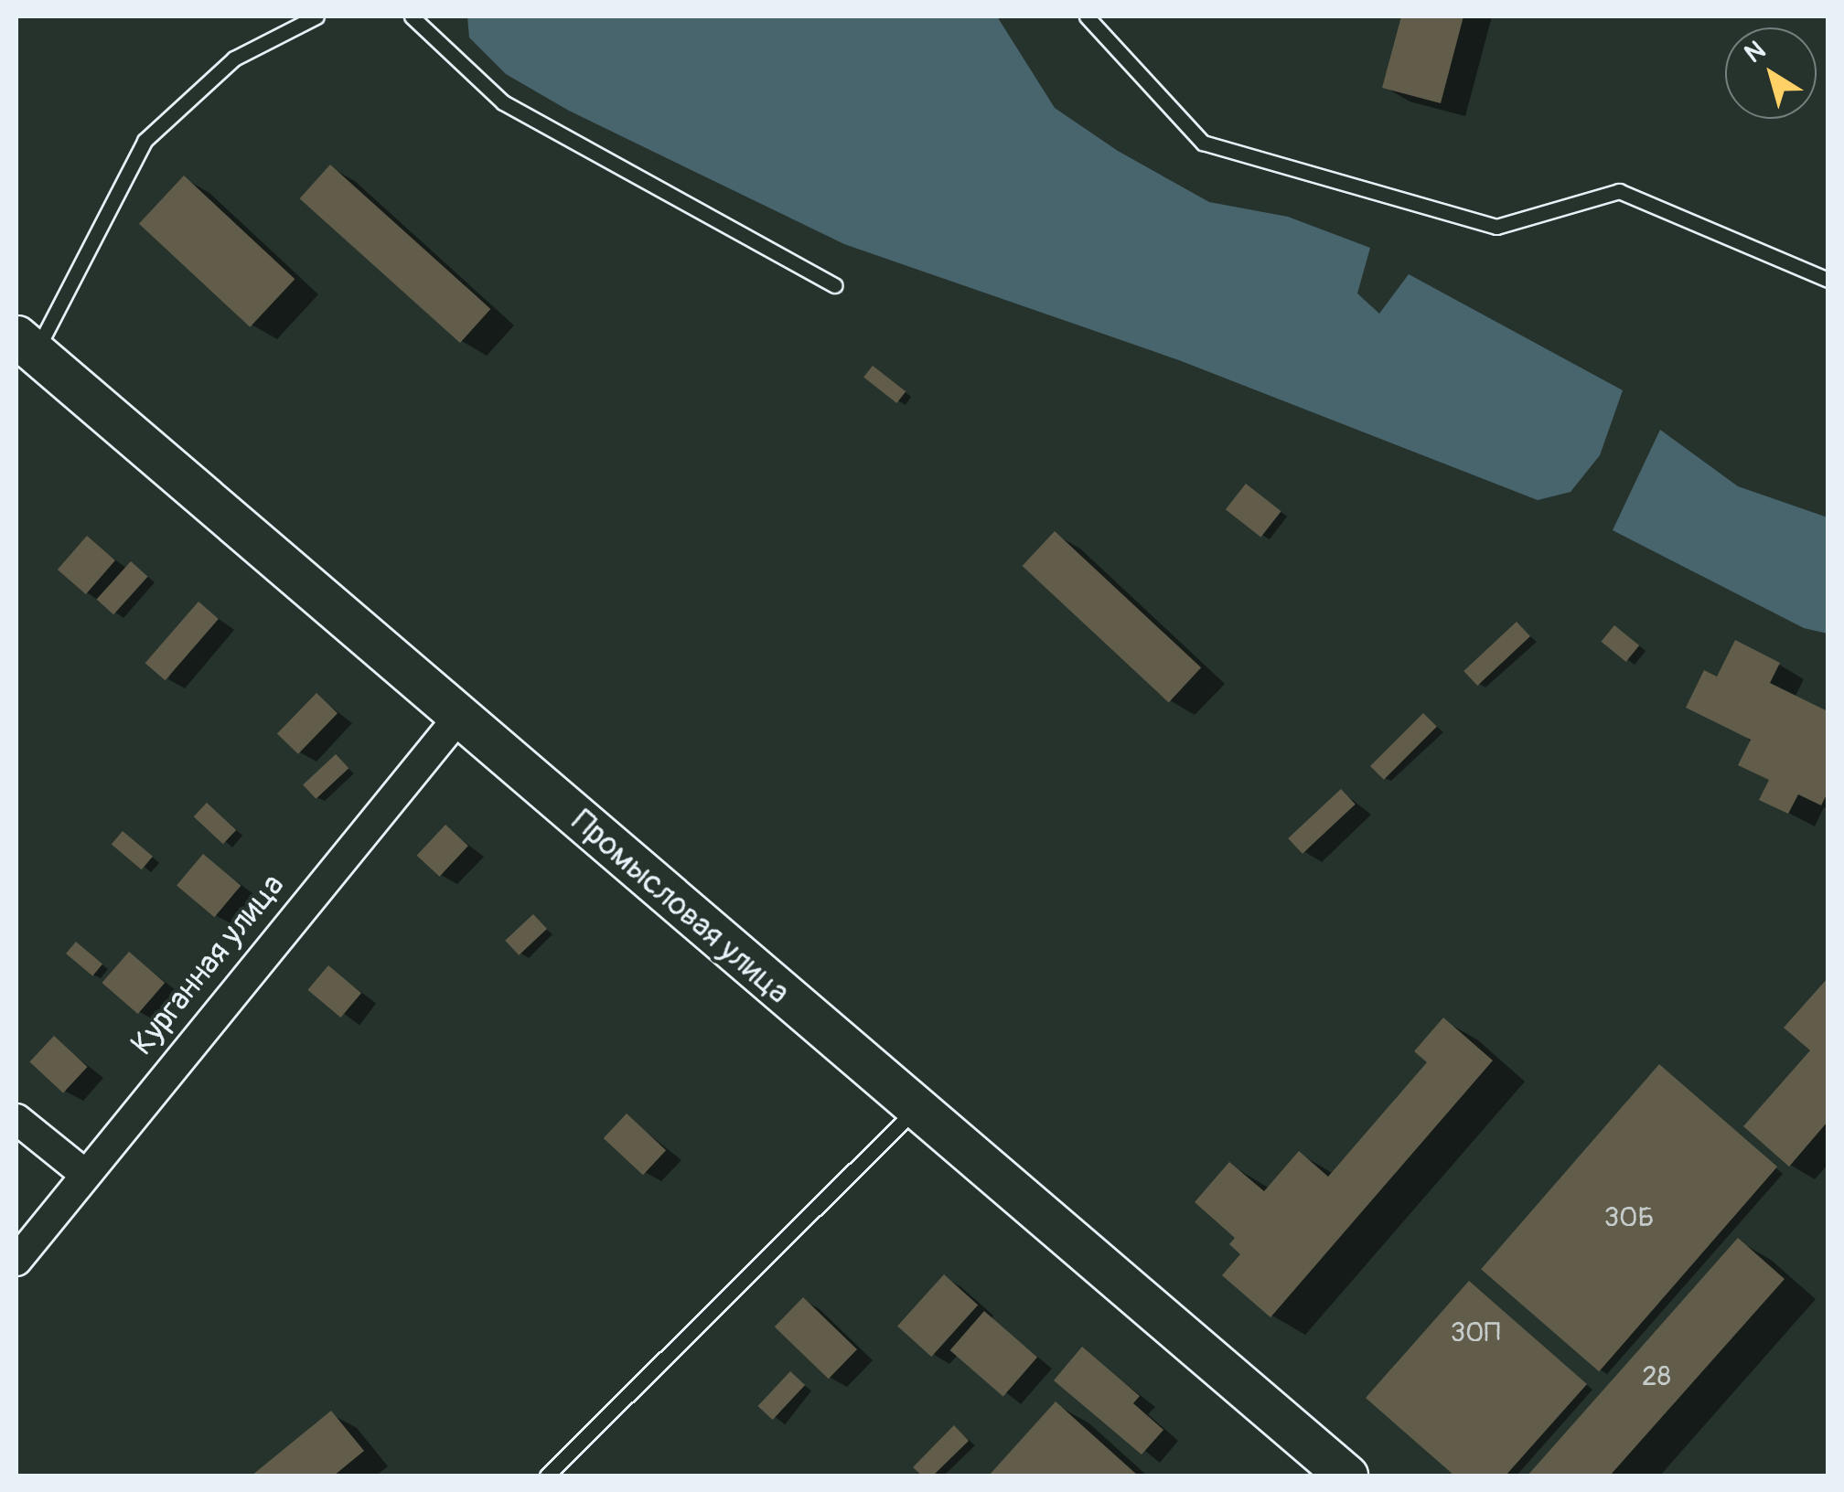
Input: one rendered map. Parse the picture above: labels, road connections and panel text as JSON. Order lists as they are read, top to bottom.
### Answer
{
  "streets": {
    "main road": ["Промысловая улица"],
    "street": ["Курганная улица"]
  },
  "crossings": [
    ["Промысловая улица", "Курганная улица"]
  ],
  "house_numbers": ["30Б", "30П", "28"],
  "north": "top left"
}
